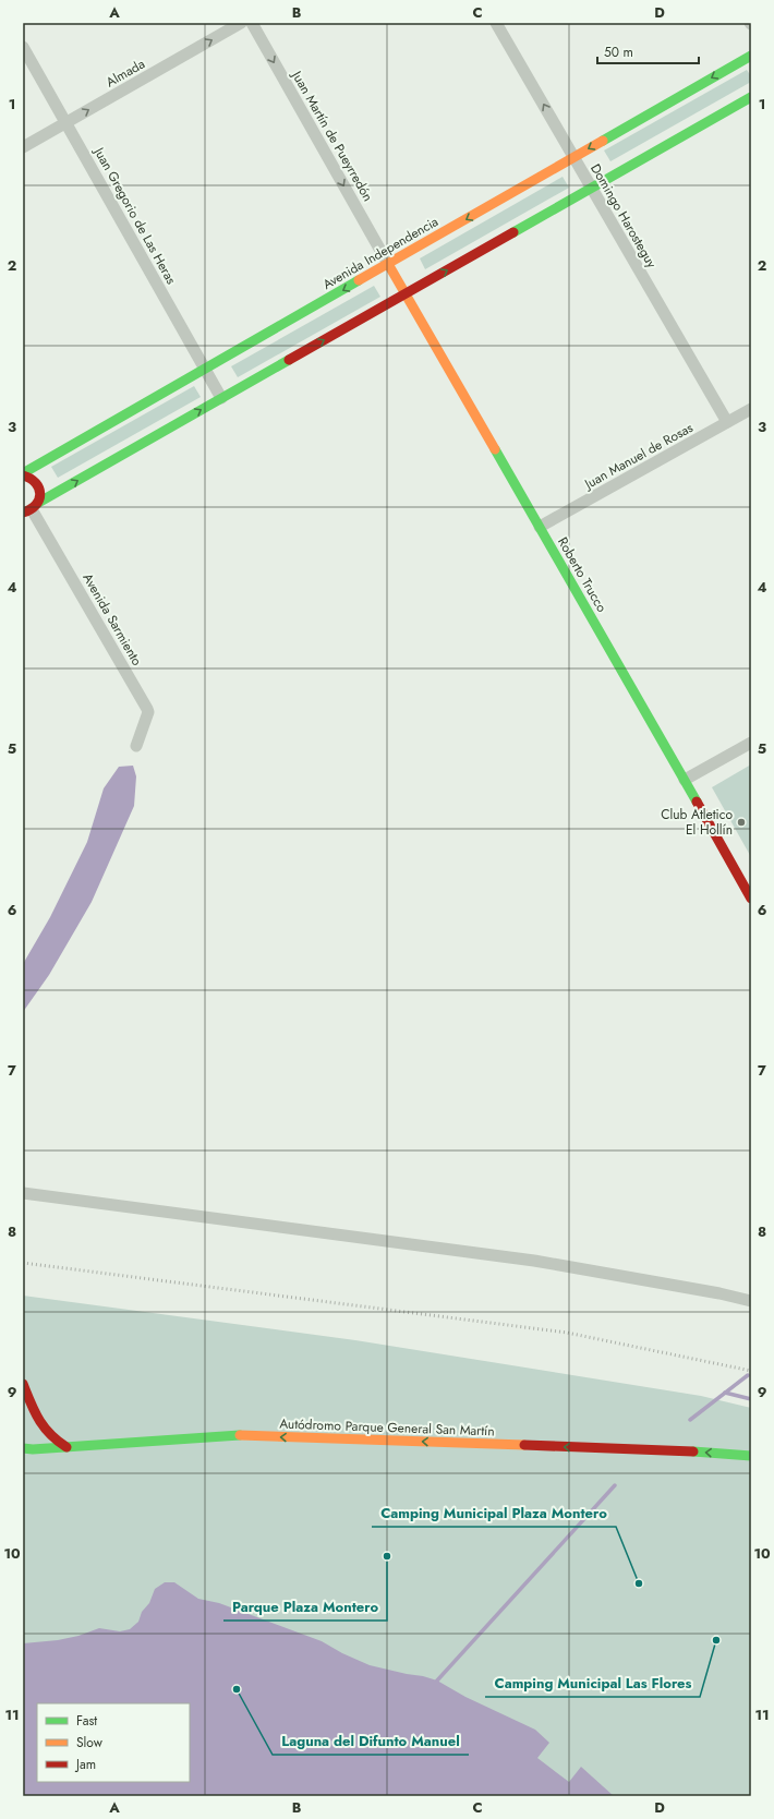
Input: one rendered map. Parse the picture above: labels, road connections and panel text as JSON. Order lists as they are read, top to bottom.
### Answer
{
  "streets": {
    "main road": ["Avenida Independencia", "Roberto Trucco", "Autódromo Parque General San Martín"],
    "street": [
      "Almada",
      "Juan Martín de Pueyrredón",
      "Juan Gregorio de Las Heras",
      "Domingo Harosteguy",
      "Juan Manuel de Rosas",
      "Avenida Sarmiento"
    ]
  },
  "crossings": [
    ["Almada", "Juan Gregorio de Las Heras"],
    ["Juan Martín de Pueyrredón", "Avenida Independencia"],
    ["Juan Martín de Pueyrredón", "Roberto Trucco"],
    ["Juan Gregorio de Las Heras", "Avenida Independencia"],
    ["Domingo Harosteguy", "Avenida Independencia"],
    ["Domingo Harosteguy", "Juan Manuel de Rosas"],
    ["Avenida Independencia", "Roberto Trucco"],
    ["Juan Manuel de Rosas", "Roberto Trucco"]
  ],
  "one_way": ["Almada", "Juan Martín de Pueyrredón", "Autódromo Parque General San Martín"],
  "places": [
    "Club Atletico El Hollín",
    "Parque Plaza Montero",
    "Camping Municipal Plaza Montero",
    "Camping Municipal Las Flores",
    "Laguna del Difunto Manuel"
  ],
  "legend": ["Fast", "Slow", "Jam"],
  "scale_bar": "50 m",
  "grid": {
    "columns": [
      "A",
      "B",
      "C",
      "D"
    ],
    "rows": [
      "1",
      "2",
      "3",
      "4",
      "5",
      "6",
      "7",
      "8",
      "9",
      "10",
      "11"
    ]
  }
}
